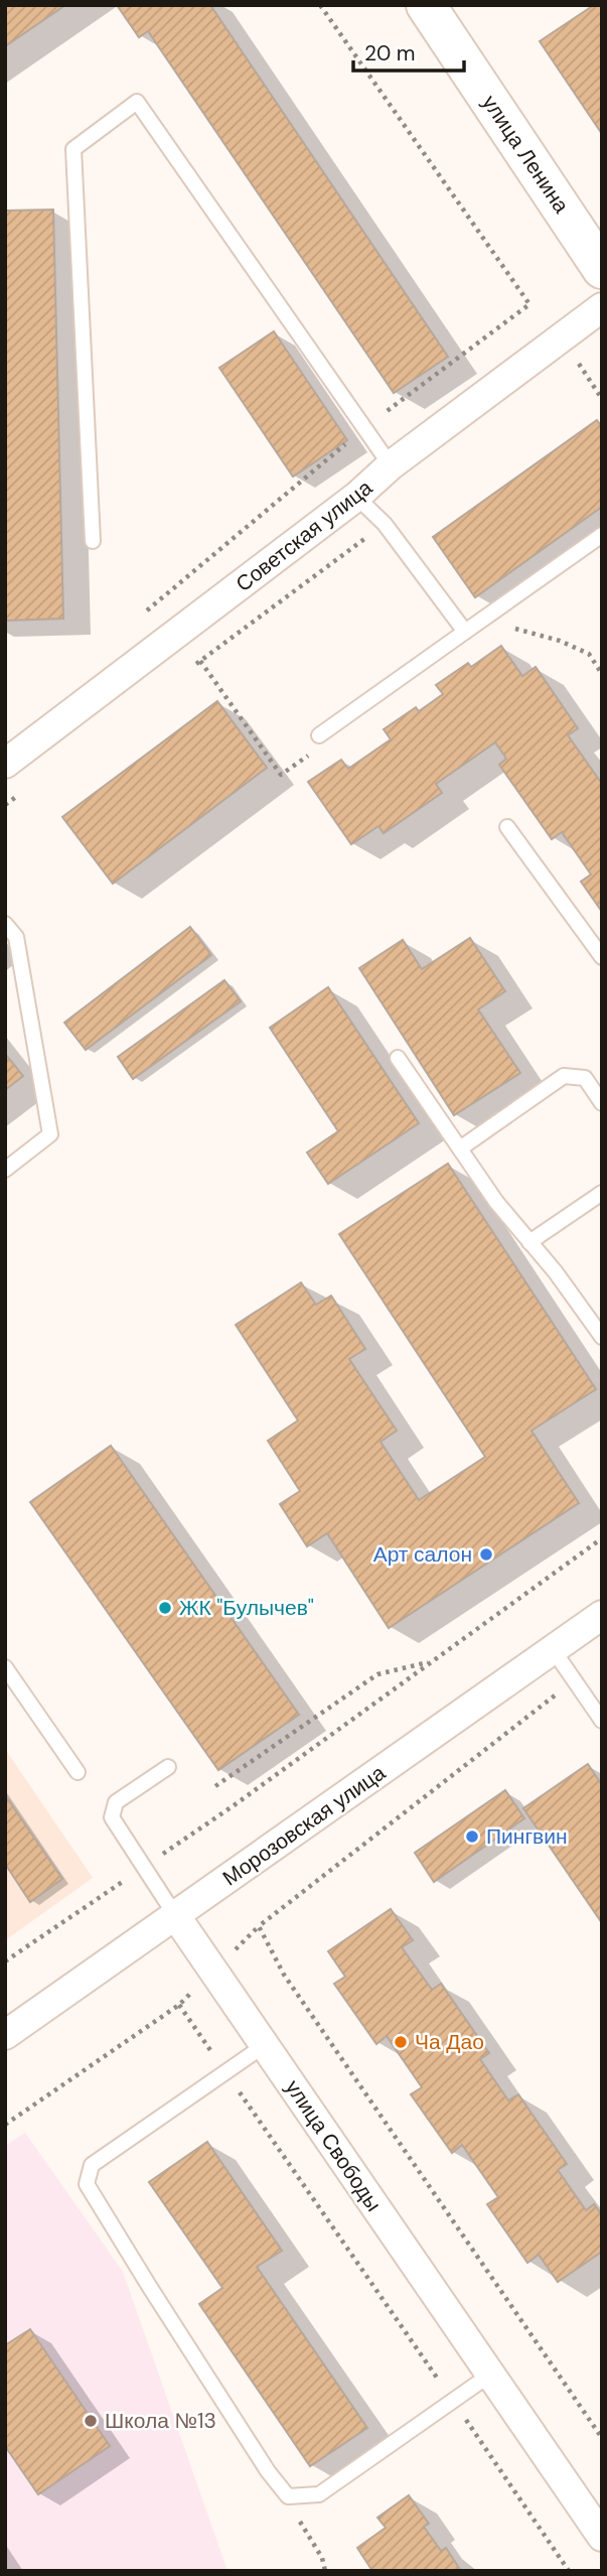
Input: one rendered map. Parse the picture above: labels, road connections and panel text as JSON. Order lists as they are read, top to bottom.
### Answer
{
  "streets": {
    "main road": ["улица Ленина"],
    "street": ["Советская улица", "Морозовская улица", "улица Свободы"]
  },
  "crossings": [
    ["Морозовская улица", "улица Свободы"]
  ],
  "places": [
    "Арт салон",
    "ЖК \"Булычев\"",
    "Пингвин",
    "Ча Дао",
    "Школа №13"
  ],
  "scale_bar": "20 m"
}
